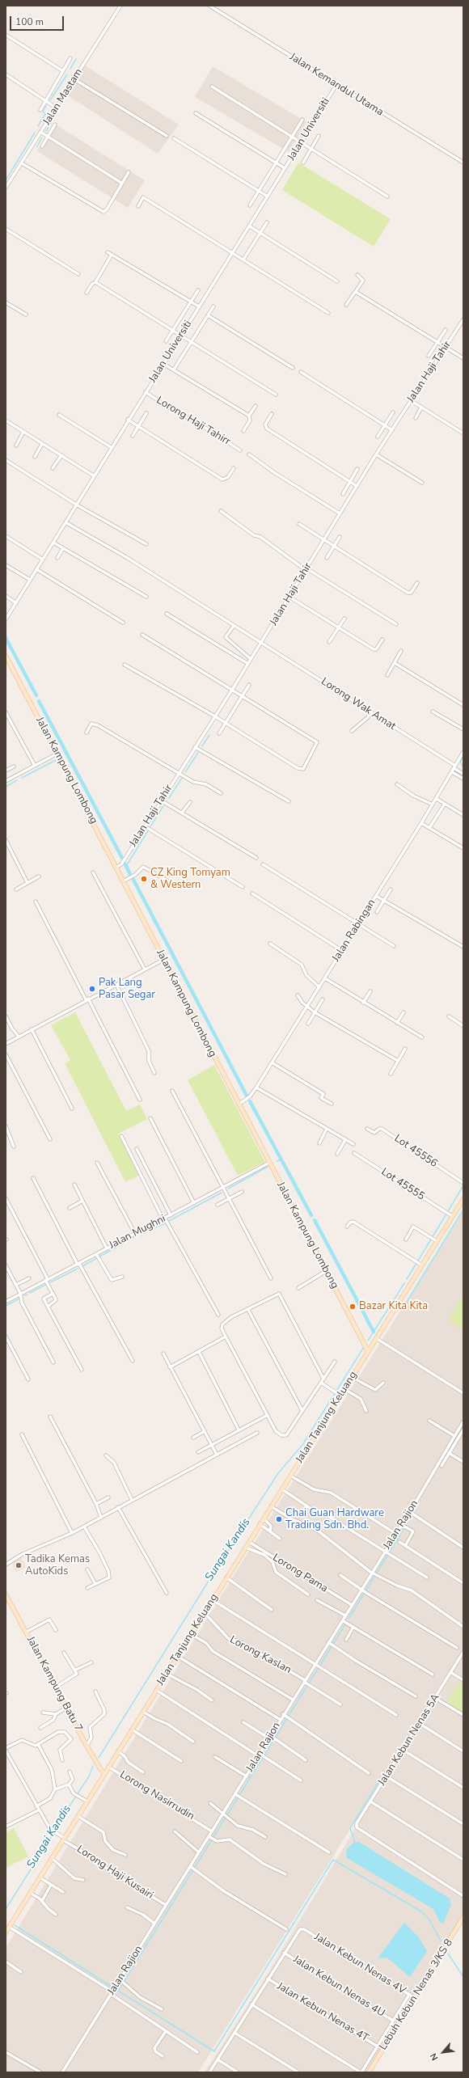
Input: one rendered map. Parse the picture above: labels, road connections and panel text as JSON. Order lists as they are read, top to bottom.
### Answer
{
  "streets": {
    "street": [
      "Jalan Kemandul Utama",
      "Jalan Mastam",
      "Jalan Universiti",
      "Jalan Haji Tahir",
      "Lorong Haji Tahirr",
      "Lorong Wak Amat",
      "Jalan Kampung Lombong",
      "Jalan Rabingan",
      "Lot 45556",
      "Lot 45555",
      "Jalan Mughni",
      "Jalan Tanjung Keluang",
      "Jalan Rajion",
      "Lorong Pama",
      "Lorong Kaslan",
      "Jalan Kampung Batu 7",
      "Jalan Kebun Nenas 5A",
      "Lorong Nasirrudin",
      "Lorong Haji Kusairi",
      "Jalan Kebun Nenas 4V",
      "Jalan Kebun Nenas 4U",
      "Lebuh Kebun Nenas 3/KS 8",
      "Jalan Kebun Nenas 4T"
    ]
  },
  "crossings": [
    ["Jalan Kemandul Utama", "Jalan Universiti"],
    ["Jalan Universiti", "Lorong Haji Tahirr"],
    ["Jalan Universiti", "Lorong Wak Amat"],
    ["Jalan Haji Tahir", "Lorong Wak Amat"],
    ["Jalan Haji Tahir", "Jalan Kampung Lombong"],
    ["Lorong Wak Amat", "Jalan Rabingan"],
    ["Jalan Kampung Lombong", "Jalan Rabingan"],
    ["Jalan Kampung Lombong", "Jalan Mughni"],
    ["Jalan Kampung Lombong", "Jalan Tanjung Keluang"],
    ["Lot 45555", "Jalan Tanjung Keluang"],
    ["Jalan Tanjung Keluang", "Lorong Pama"],
    ["Jalan Tanjung Keluang", "Lorong Kaslan"],
    ["Jalan Tanjung Keluang", "Jalan Kampung Batu 7"],
    ["Jalan Tanjung Keluang", "Lorong Nasirrudin"],
    ["Jalan Tanjung Keluang", "Lorong Haji Kusairi"],
    ["Jalan Rajion", "Lorong Pama"],
    ["Jalan Rajion", "Lorong Kaslan"],
    ["Jalan Rajion", "Lorong Nasirrudin"],
    ["Jalan Rajion", "Lorong Haji Kusairi"],
    ["Jalan Kebun Nenas 4V", "Jalan Kebun Nenas 4U"],
    ["Jalan Kebun Nenas 4V", "Lebuh Kebun Nenas 3/KS 8"]
  ],
  "water": ["Sungai Kandis"],
  "places": [
    "CZ King Tomyam & Western",
    "Pak Lang Pasar Segar",
    "Bazar Kita Kita",
    "Chai Guan Hardware Trading Sdn. Bhd.",
    "Tadika Kemas AutoKids"
  ],
  "scale_bar": "100 m",
  "north": "bottom left"
}
